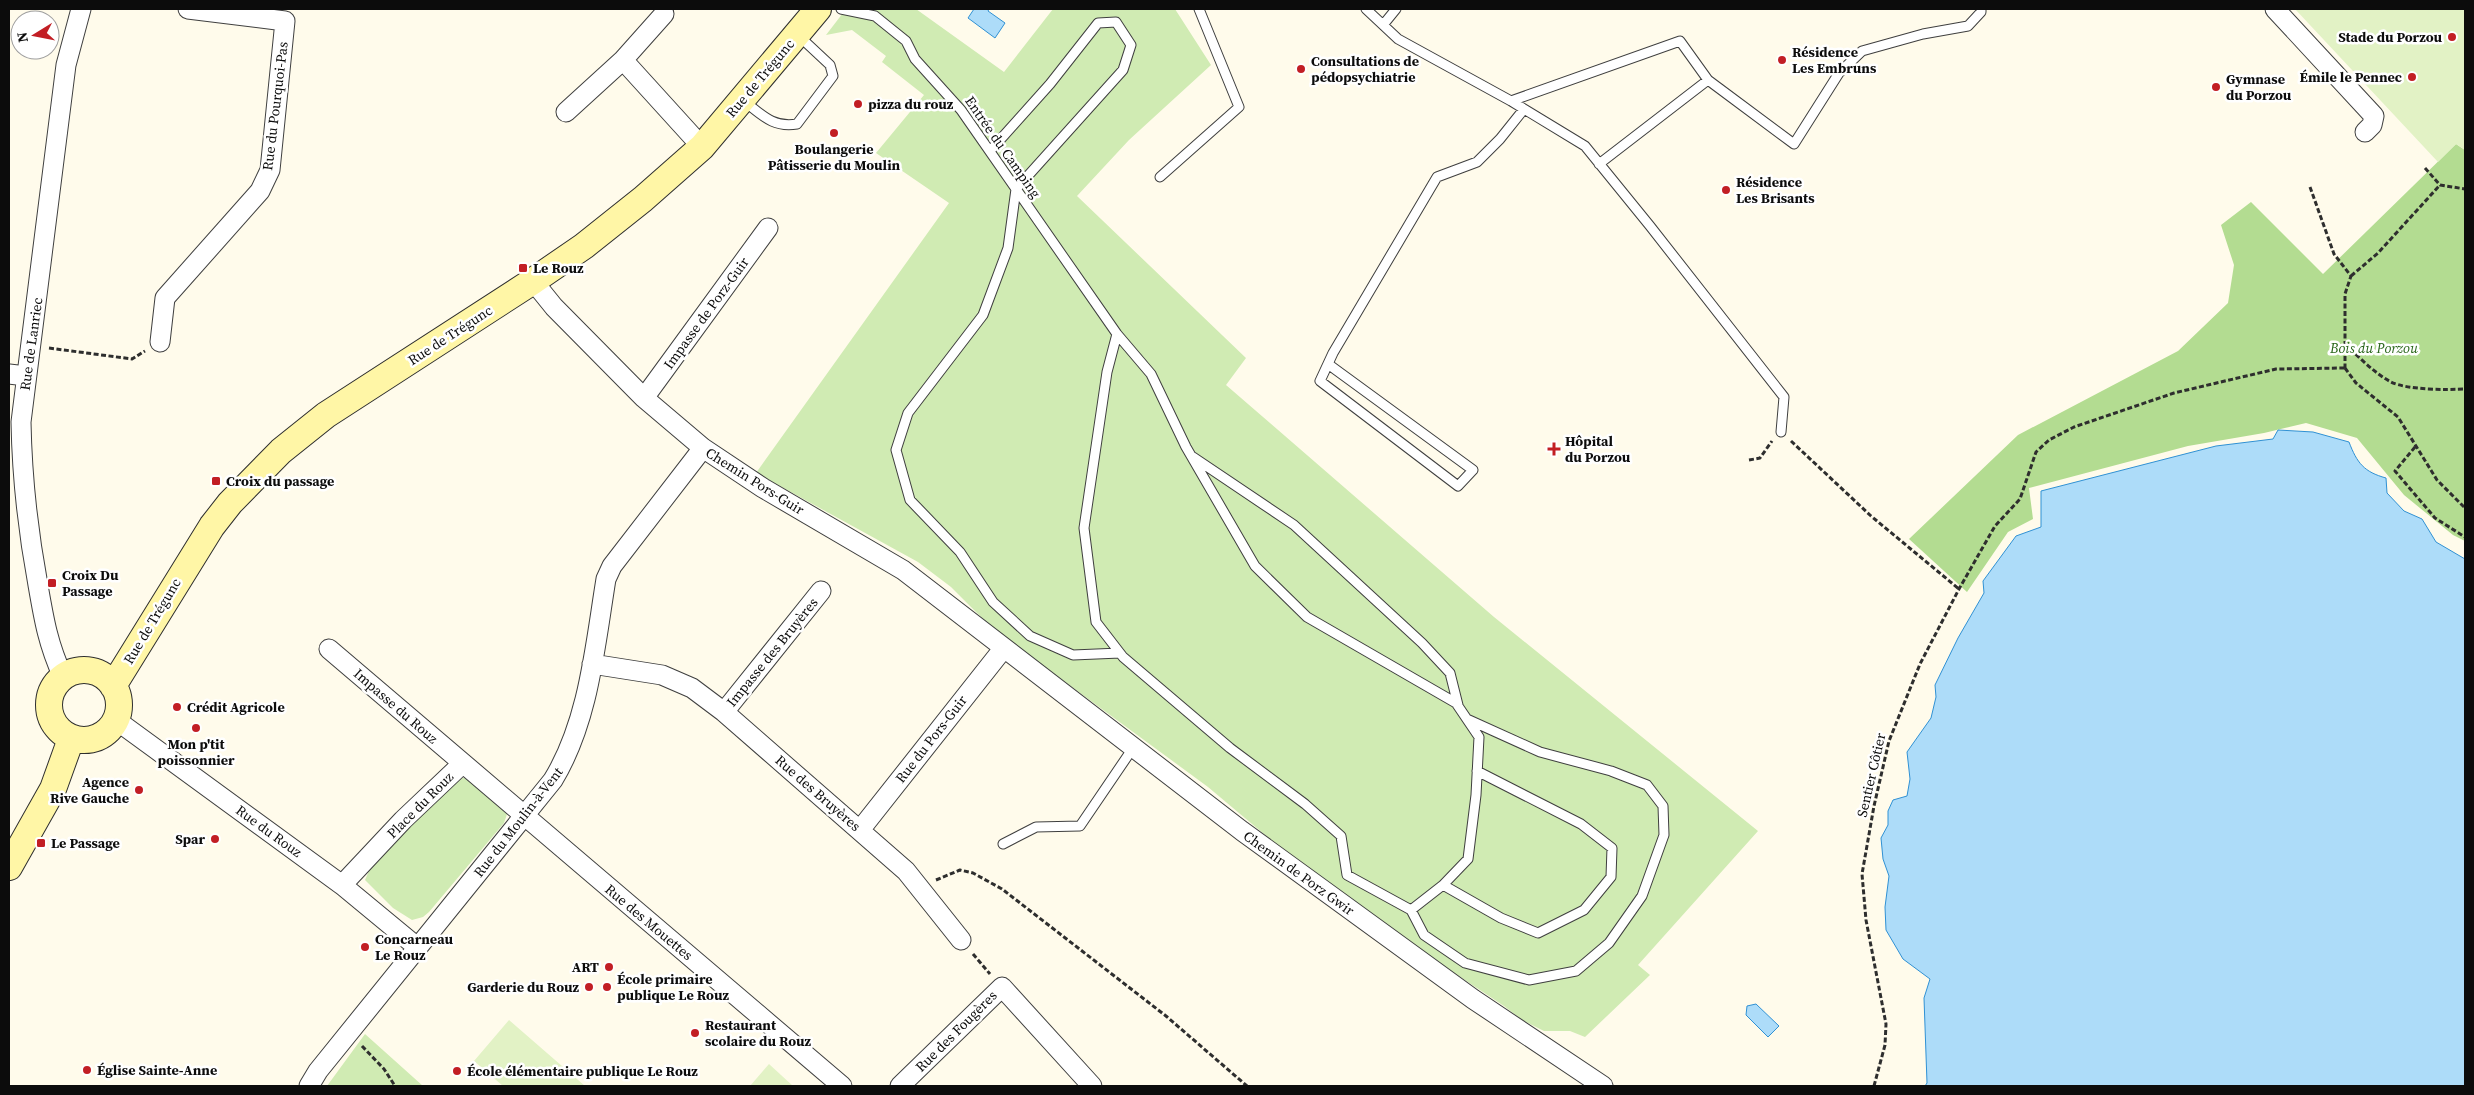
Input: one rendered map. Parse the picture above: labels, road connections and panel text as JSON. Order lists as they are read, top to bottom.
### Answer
{
  "streets": {
    "main road": ["Rue de Trégunc"],
    "street": [
      "Rue du Pourquoi-Pas",
      "Impasse de Porz-Guir",
      "Rue de Lanriec",
      "Chemin Pors-Guir",
      "Impasse des Bruyères",
      "Impasse du Rouz",
      "Rue du Pors-Guir",
      "Rue des Bruyères",
      "Place du Rouz",
      "Rue du Moulin-à-Vent",
      "Rue du Rouz",
      "Chemin de Porz Gwir",
      "Rue des Mouettes",
      "Rue des Fougères"
    ],
    "lane": ["Entrée du Camping"],
    "path": ["Sentier Côtier"]
  },
  "crossings": [
    ["Rue de Trégunc", "Rue de Lanriec"],
    ["Rue de Trégunc", "Chemin Pors-Guir"],
    ["Rue de Trégunc", "Rue du Rouz"],
    ["Impasse de Porz-Guir", "Chemin Pors-Guir"],
    ["Rue de Lanriec", "Rue du Rouz"],
    ["Chemin Pors-Guir", "Rue du Pors-Guir"],
    ["Chemin Pors-Guir", "Rue du Moulin-à-Vent"],
    ["Chemin Pors-Guir", "Chemin de Porz Gwir"],
    ["Impasse des Bruyères", "Rue des Bruyères"],
    ["Impasse du Rouz", "Place du Rouz"],
    ["Rue du Pors-Guir", "Rue des Bruyères"],
    ["Rue du Pors-Guir", "Chemin de Porz Gwir"],
    ["Rue des Bruyères", "Rue du Moulin-à-Vent"],
    ["Place du Rouz", "Rue du Moulin-à-Vent"],
    ["Place du Rouz", "Rue du Rouz"],
    ["Place du Rouz", "Rue des Mouettes"],
    ["Rue du Moulin-à-Vent", "Rue du Rouz"],
    ["Rue du Moulin-à-Vent", "Rue des Mouettes"]
  ],
  "parks": ["Bois du Porzou"],
  "places": {
    "other": [
      "Stade du Porzou",
      "Résidence Les Embruns",
      "Consultations de pédopsychiatrie",
      "Émile le Pennec",
      "Gymnase du Porzou",
      "pizza du rouz",
      "Boulangerie Pâtisserie du Moulin",
      "Résidence Les Brisants",
      "Crédit Agricole",
      "Mon p'tit poissonnier",
      "Agence Rive Gauche",
      "Spar",
      "Concarneau Le Rouz",
      "ART",
      "Garderie du Rouz",
      "École primaire publique Le Rouz",
      "Restaurant scolaire du Rouz",
      "Église Sainte-Anne",
      "École élémentaire publique Le Rouz"
    ],
    "transit": [
      "Le Rouz",
      "Croix du passage",
      "Croix Du Passage",
      "Le Passage"
    ],
    "health": ["Hôpital du Porzou"]
  },
  "north": "left"
}
